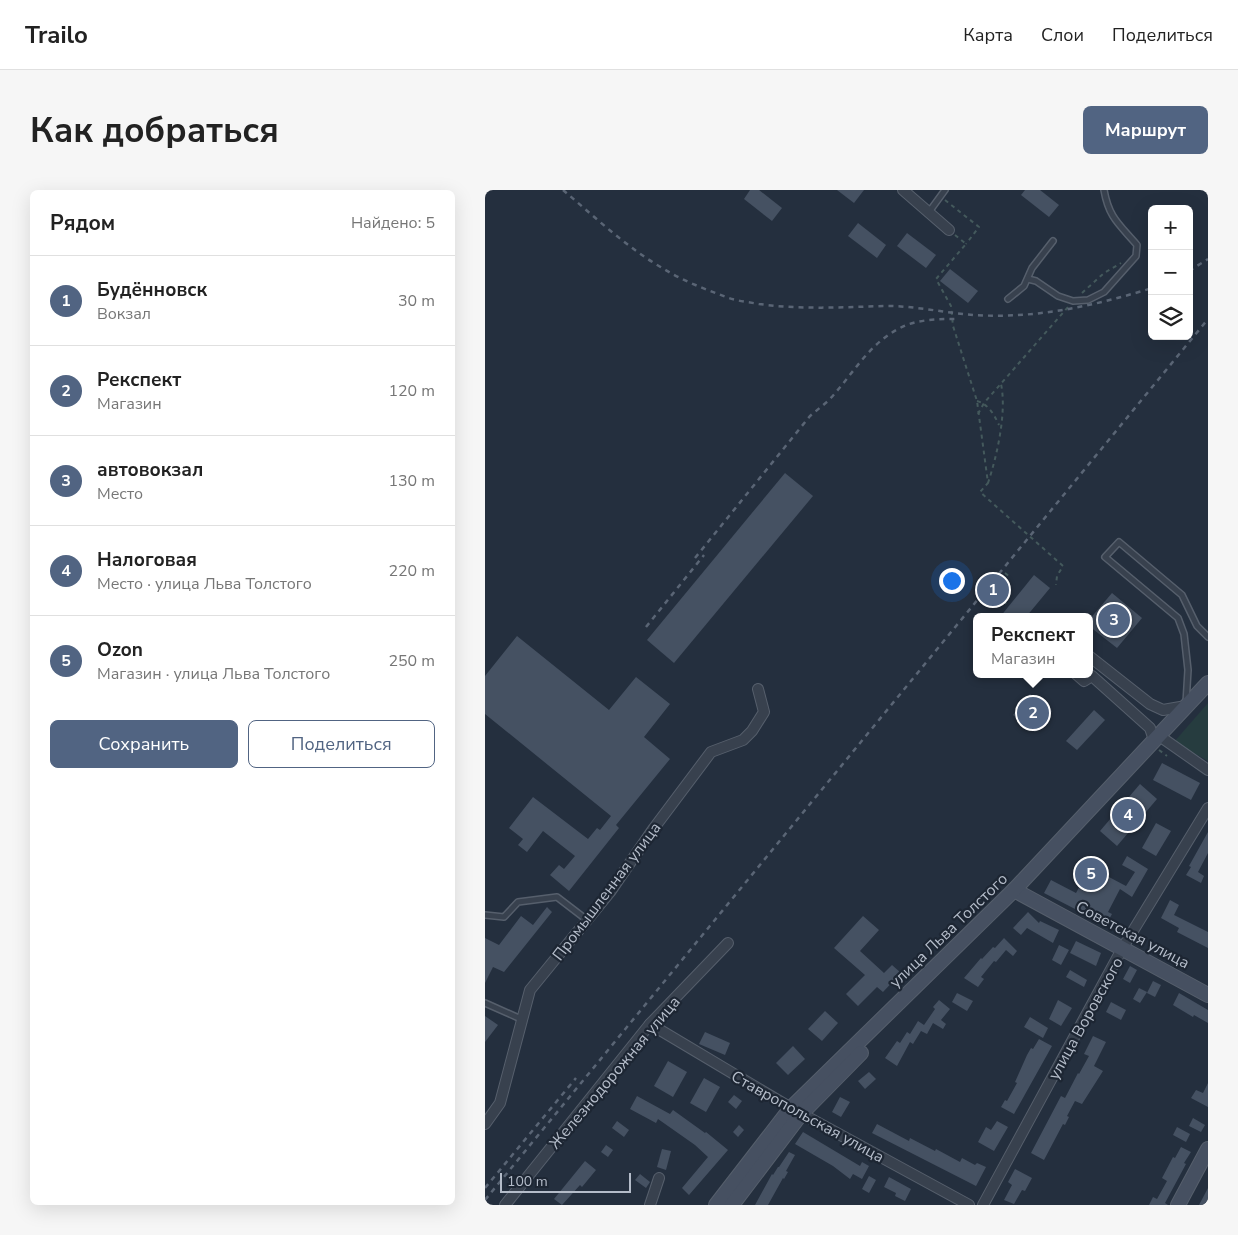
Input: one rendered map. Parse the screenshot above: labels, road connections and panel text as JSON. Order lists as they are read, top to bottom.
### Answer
{
  "streets": {
    "main road": ["улица Льва Толстого", "Советская улица"],
    "street": [
      "Промышленная улица",
      "улица Воровского",
      "Железнодорожная улица",
      "Ставропольская улица"
    ]
  },
  "crossings": [
    ["улица Льва Толстого", "Советская улица"],
    ["улица Льва Толстого", "Ставропольская улица"],
    ["Советская улица", "улица Воровского"],
    ["Железнодорожная улица", "Ставропольская улица"]
  ],
  "scale_bar": "100 m",
  "page": {
    "header": "Trailo",
    "nav": ["Карта", "Слои", "Поделиться"],
    "buttons": [
      "Маршрут",
      ["Сохранить", "Поделиться"]
    ],
    "title": "Как добраться",
    "heading": ["Рядом", "Найдено: 5"],
    "map_buttons": ["+", "−"],
    "list": [
      {
        "mark": "1",
        "name": "Будённовск",
        "note": "Вокзал",
        "value": "30 m"
      },
      {
        "mark": "2",
        "name": "Рекспект",
        "note": "Магазин",
        "value": "120 m"
      },
      {
        "mark": "3",
        "name": "автовокзал",
        "note": "Место",
        "value": "130 m"
      },
      {
        "mark": "4",
        "name": "Налоговая",
        "note": "Место · улица Льва Толстого",
        "value": "220 m"
      },
      {
        "mark": "5",
        "name": "Ozon",
        "note": "Магазин · улица Льва Толстого",
        "value": "250 m"
      }
    ],
    "pins": [
      "1",
      "3",
      "2",
      "4",
      "5"
    ],
    "popup": ["Рекспект", "Магазин"],
    "scale": "100 m"
  }
}
